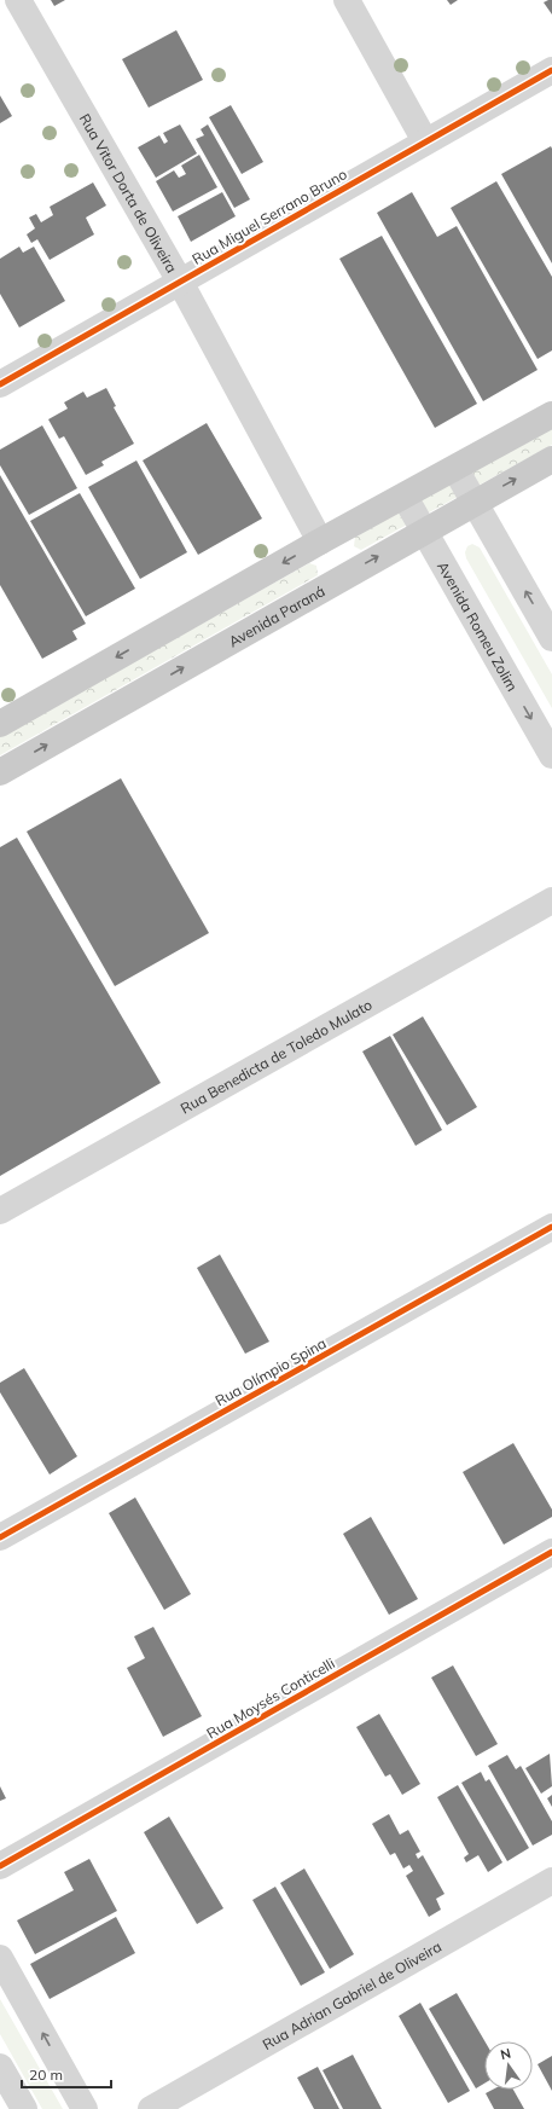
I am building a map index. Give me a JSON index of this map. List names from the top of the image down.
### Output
{
  "streets": {
    "main road": ["Avenida Paraná"],
    "street": [
      "Rua Vitor Dorta de Oliveira",
      "Rua Miguel Serrano Bruno",
      "Avenida Romeu Zolim",
      "Rua Benedicta de Toledo Mulato",
      "Rua Olímpio Spina",
      "Rua Moysés Conticelli",
      "Rua Adrian Gabriel de Oliveira"
    ]
  },
  "crossings": [
    ["Rua Vitor Dorta de Oliveira", "Rua Miguel Serrano Bruno"],
    ["Avenida Paraná", "Avenida Romeu Zolim"]
  ],
  "scale_bar": "20 m",
  "north": "top"
}
